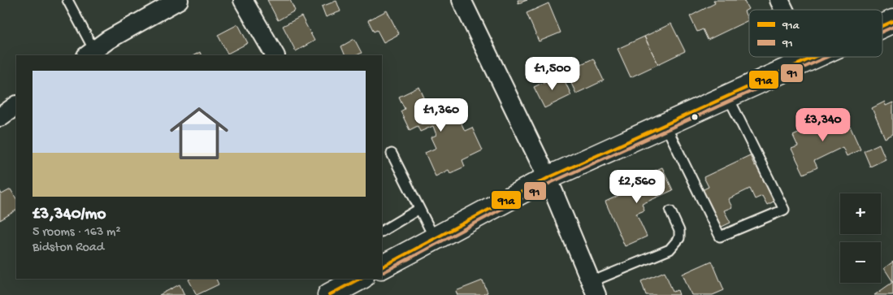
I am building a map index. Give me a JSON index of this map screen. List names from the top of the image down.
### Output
{
  "lines": ["transit line 91a", "transit line 91"],
  "legend": ["91a", "91"],
  "page": {
    "list": [
      {
        "name": "£3,340/mo",
        "note": "5 rooms · 163 m² · Bidston Road"
      }
    ],
    "price": [
      "£1,500",
      "£1,360",
      "£3,340",
      "£2,560"
    ],
    "map_buttons": ["+", "−"]
  }
}
